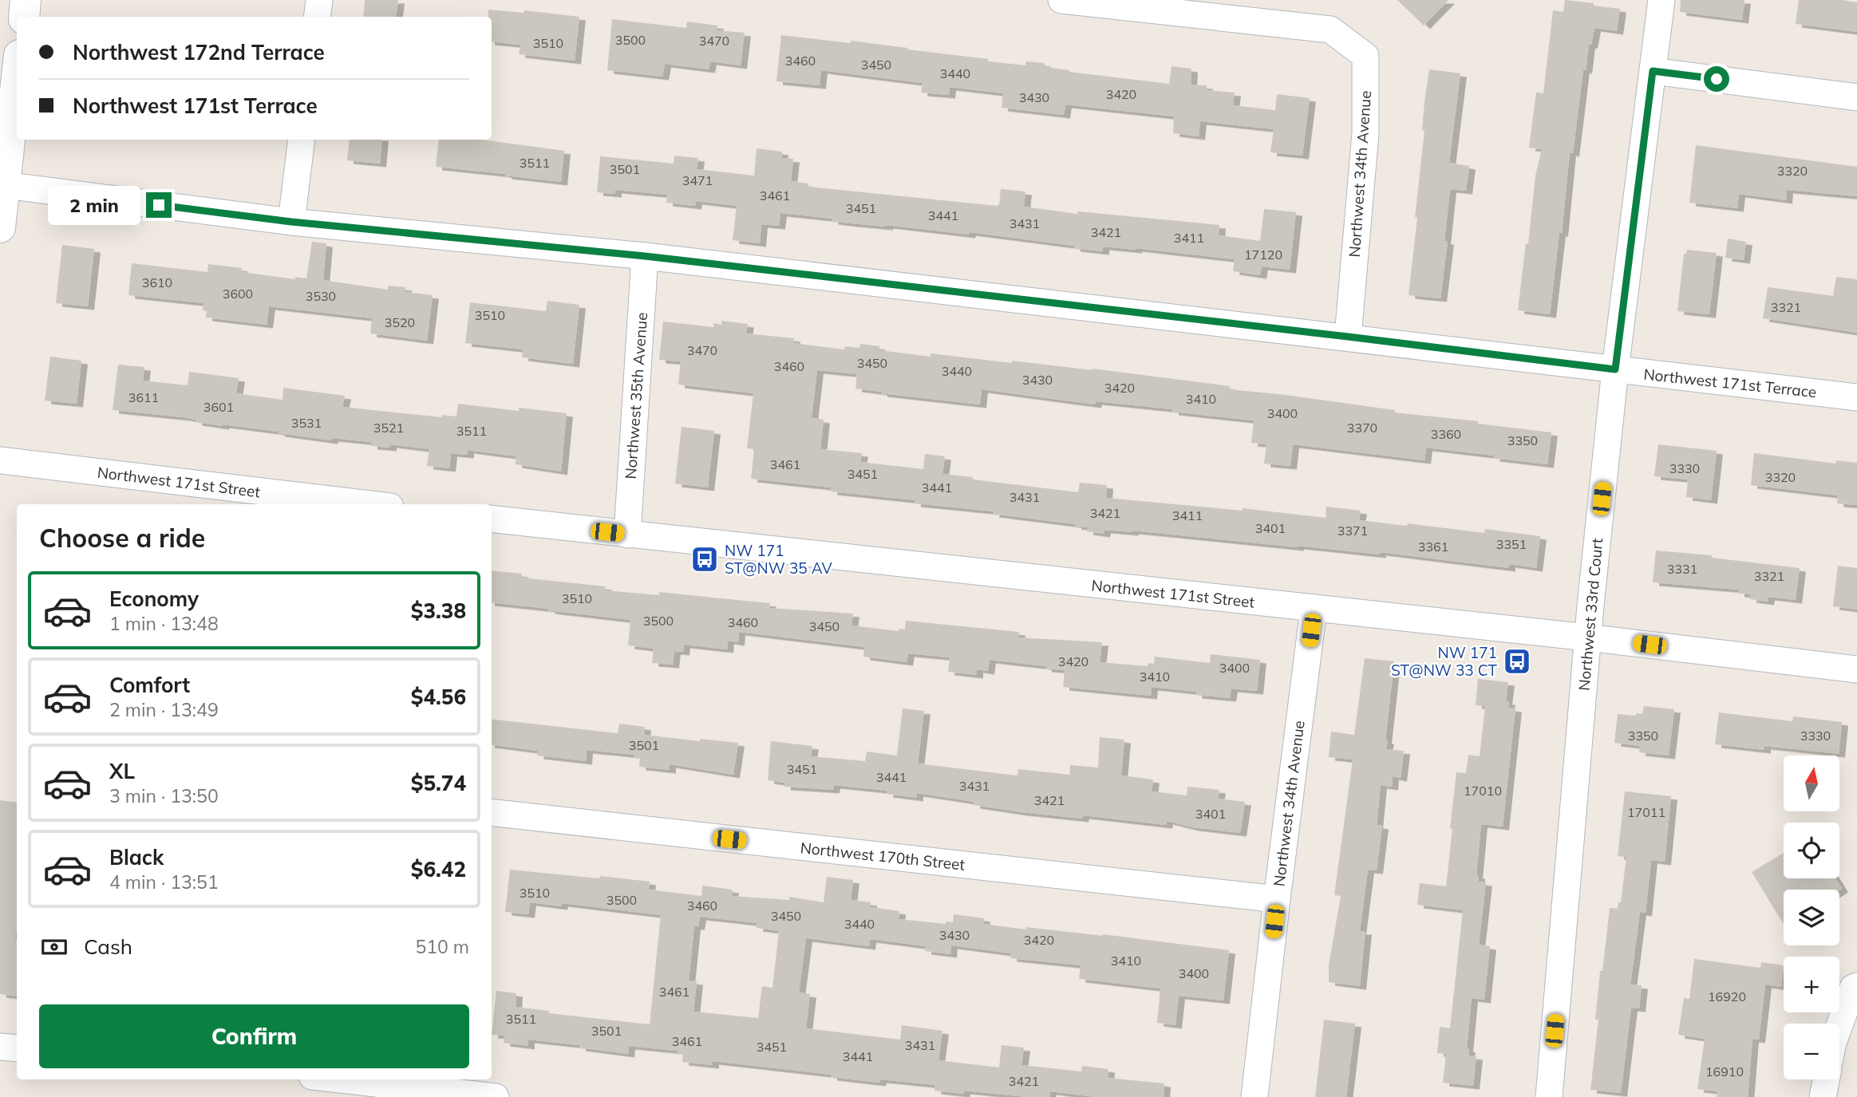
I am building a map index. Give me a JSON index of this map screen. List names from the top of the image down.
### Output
{
  "streets": {
    "street": [
      "Northwest 34th Avenue",
      "Northwest 171st Terrace",
      "Northwest 35th Avenue",
      "Northwest 171st Street",
      "Northwest 33rd Court",
      "Northwest 170th Street"
    ]
  },
  "crossings": [
    ["Northwest 34th Avenue", "Northwest 171st Terrace"],
    ["Northwest 34th Avenue", "Northwest 171st Street"],
    ["Northwest 34th Avenue", "Northwest 170th Street"],
    ["Northwest 171st Terrace", "Northwest 35th Avenue"],
    ["Northwest 171st Terrace", "Northwest 33rd Court"],
    ["Northwest 35th Avenue", "Northwest 171st Street"],
    ["Northwest 171st Street", "Northwest 33rd Court"]
  ],
  "places": {
    "bus stop": ["NW 171 ST@NW 35 AV", "NW 171 ST@NW 33 CT"]
  },
  "house_numbers": [
    "3500",
    "3470",
    "3510",
    "3460",
    "3450",
    "3440",
    "3420",
    "3430",
    "3511",
    "3501",
    "3320",
    "3471",
    "3461",
    "3451",
    "3441",
    "3431",
    "3421",
    "3411",
    "17120",
    "3610",
    "3600",
    "3530",
    "3321",
    "3510",
    "3520",
    "3470",
    "3450",
    "3460",
    "3440",
    "3430",
    "3420",
    "3611",
    "3410",
    "3601",
    "3400",
    "3531",
    "3521",
    "3370",
    "3511",
    "3360",
    "3350",
    "3461",
    "3330",
    "3451",
    "3320",
    "3441",
    "3431",
    "3421",
    "3411",
    "3401",
    "3371",
    "3351",
    "3361",
    "3331",
    "3321",
    "3510",
    "3500",
    "3460",
    "3450",
    "3420",
    "3400",
    "3410",
    "3350",
    "3330",
    "3501",
    "3451",
    "3441",
    "3431",
    "17010",
    "3421",
    "17011",
    "3401",
    "3510",
    "3500",
    "3460",
    "3450",
    "3440",
    "3430",
    "3420",
    "3410",
    "3400",
    "3461",
    "16920",
    "3511",
    "3501",
    "3461",
    "3431",
    "3451",
    "3441",
    "16910",
    "3421"
  ],
  "north": "top",
  "page": {
    "banner": ["Northwest 172nd Terrace", "Northwest 171st Terrace"],
    "bubble": "2 min",
    "heading": "Choose a ride",
    "list": [
      {
        "name": "Economy",
        "note": "1 min · 13:48",
        "value": "$3.38"
      },
      {
        "name": "Comfort",
        "note": "2 min · 13:49",
        "value": "$4.56"
      },
      {
        "name": "XL",
        "note": "3 min · 13:50",
        "value": "$5.74"
      },
      {
        "name": "Black",
        "note": "4 min · 13:51",
        "value": "$6.42"
      }
    ],
    "map_buttons": ["+", "−"],
    "pay": ["Cash", "510 m"],
    "buttons": "Confirm"
  }
}
